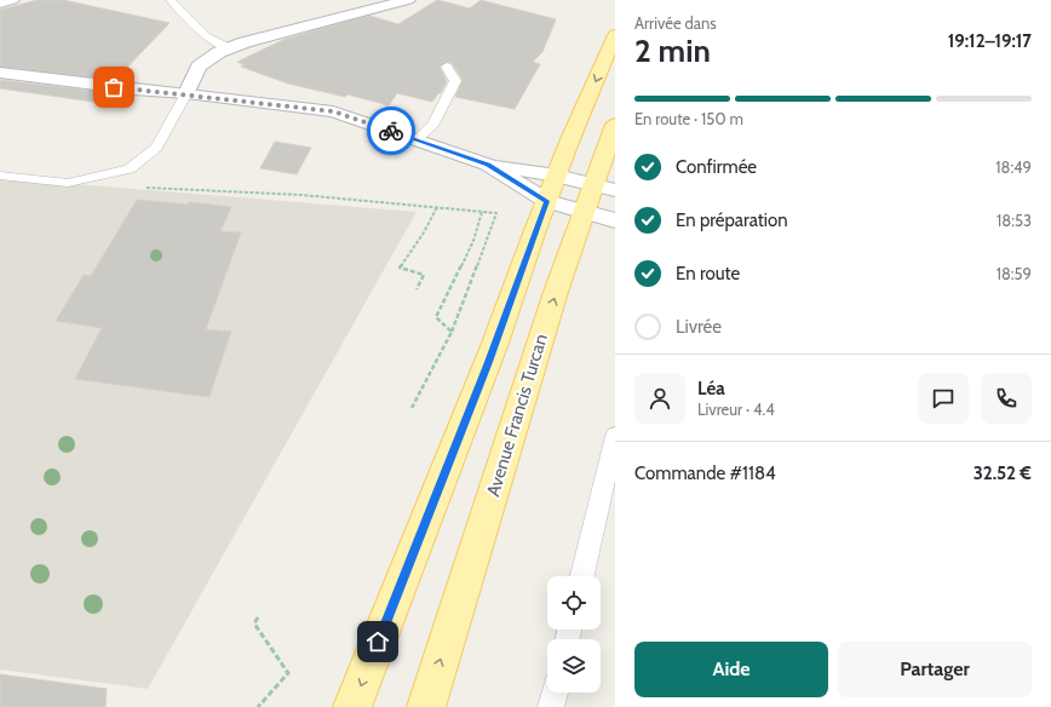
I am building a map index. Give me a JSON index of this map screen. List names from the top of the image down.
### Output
{
  "streets": {
    "main road": ["Avenue Francis Turcan"]
  },
  "page": {
    "heading": ["2 min", "Arrivée dans", "19:12–19:17"],
    "panel": [
      "Léa",
      "Livreur · 4.4",
      "Commande #1184",
      "32.52 €"
    ],
    "bar": "En route · 150 m",
    "list": [
      ["Confirmée", "18:49"],
      ["En préparation", "18:53"],
      ["En route", "18:59"],
      "Livrée"
    ],
    "buttons": ["Aide", "Partager"]
  }
}
